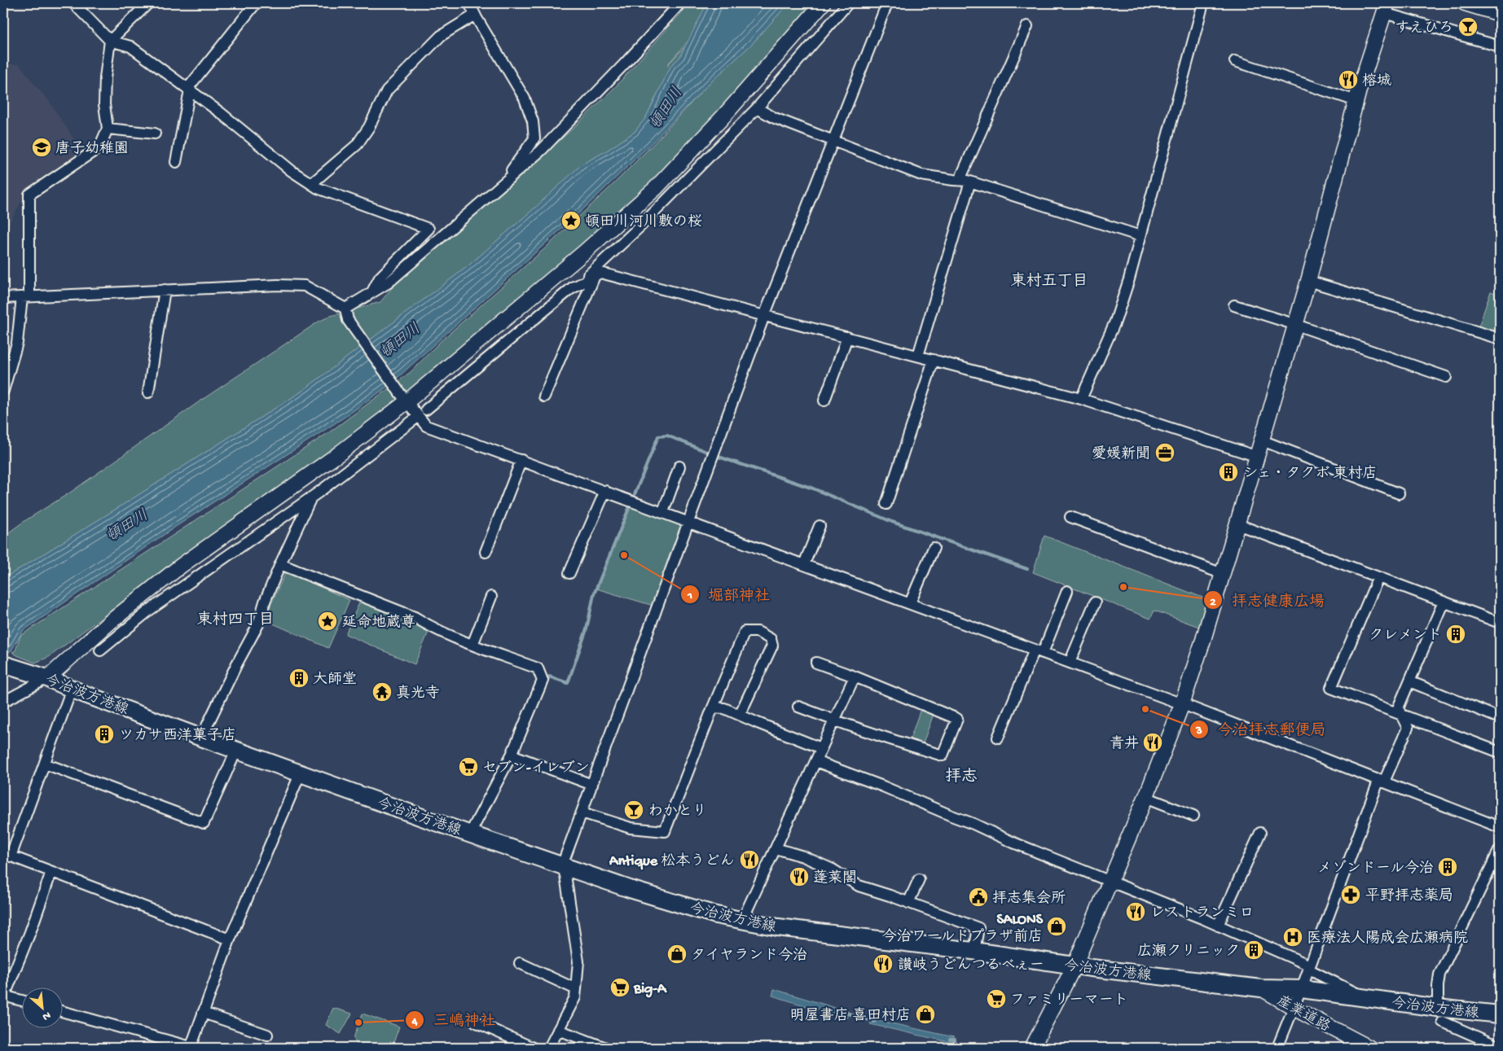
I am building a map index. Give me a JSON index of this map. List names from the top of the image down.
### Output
{
  "streets": {
    "main road": ["今治波方港線"],
    "street": ["産業道路"]
  },
  "crossings": [
    ["今治波方港線", "産業道路"]
  ],
  "districts": ["東村五丁目", "東村四丁目", "拝志"],
  "water": ["頓田川"],
  "places": {
    "bar": ["すえひろ", "わかとり"],
    "restaurant": [
      "榕城",
      "青井",
      "Antique 松本うどん",
      "蓬莱閣",
      "レストランミロ",
      "讃岐うどんつるべぇー"
    ],
    "school or university": ["唐子幼稚園"],
    "place": ["頓田川河川敷の桜", "延命地蔵尊"],
    "office": ["愛媛新聞"],
    "building": [
      "シェ・タクボ 東村店",
      "クレメント",
      "大師堂",
      "ツカサ西洋菓子店",
      "メゾンドール今治",
      "広瀬クリニック"
    ],
    "other": [
      "堀部神社",
      "拝志健康広場",
      "今治拝志郵便局",
      "三嶋神社"
    ],
    "temple": ["真光寺"],
    "supermarket": ["セブン-イレブン", "Big-A", "ファミリーマート"],
    "pharmacy": ["平野拝志薬局"],
    "public building": ["拝志集会所"],
    "shop": ["SALONS 今治ワールドプラザ前店", "タイヤランド今治", "明屋書店 喜田村店"],
    "hospital": ["医療法人陽成会広瀬病院"]
  },
  "north": "bottom right"
}
